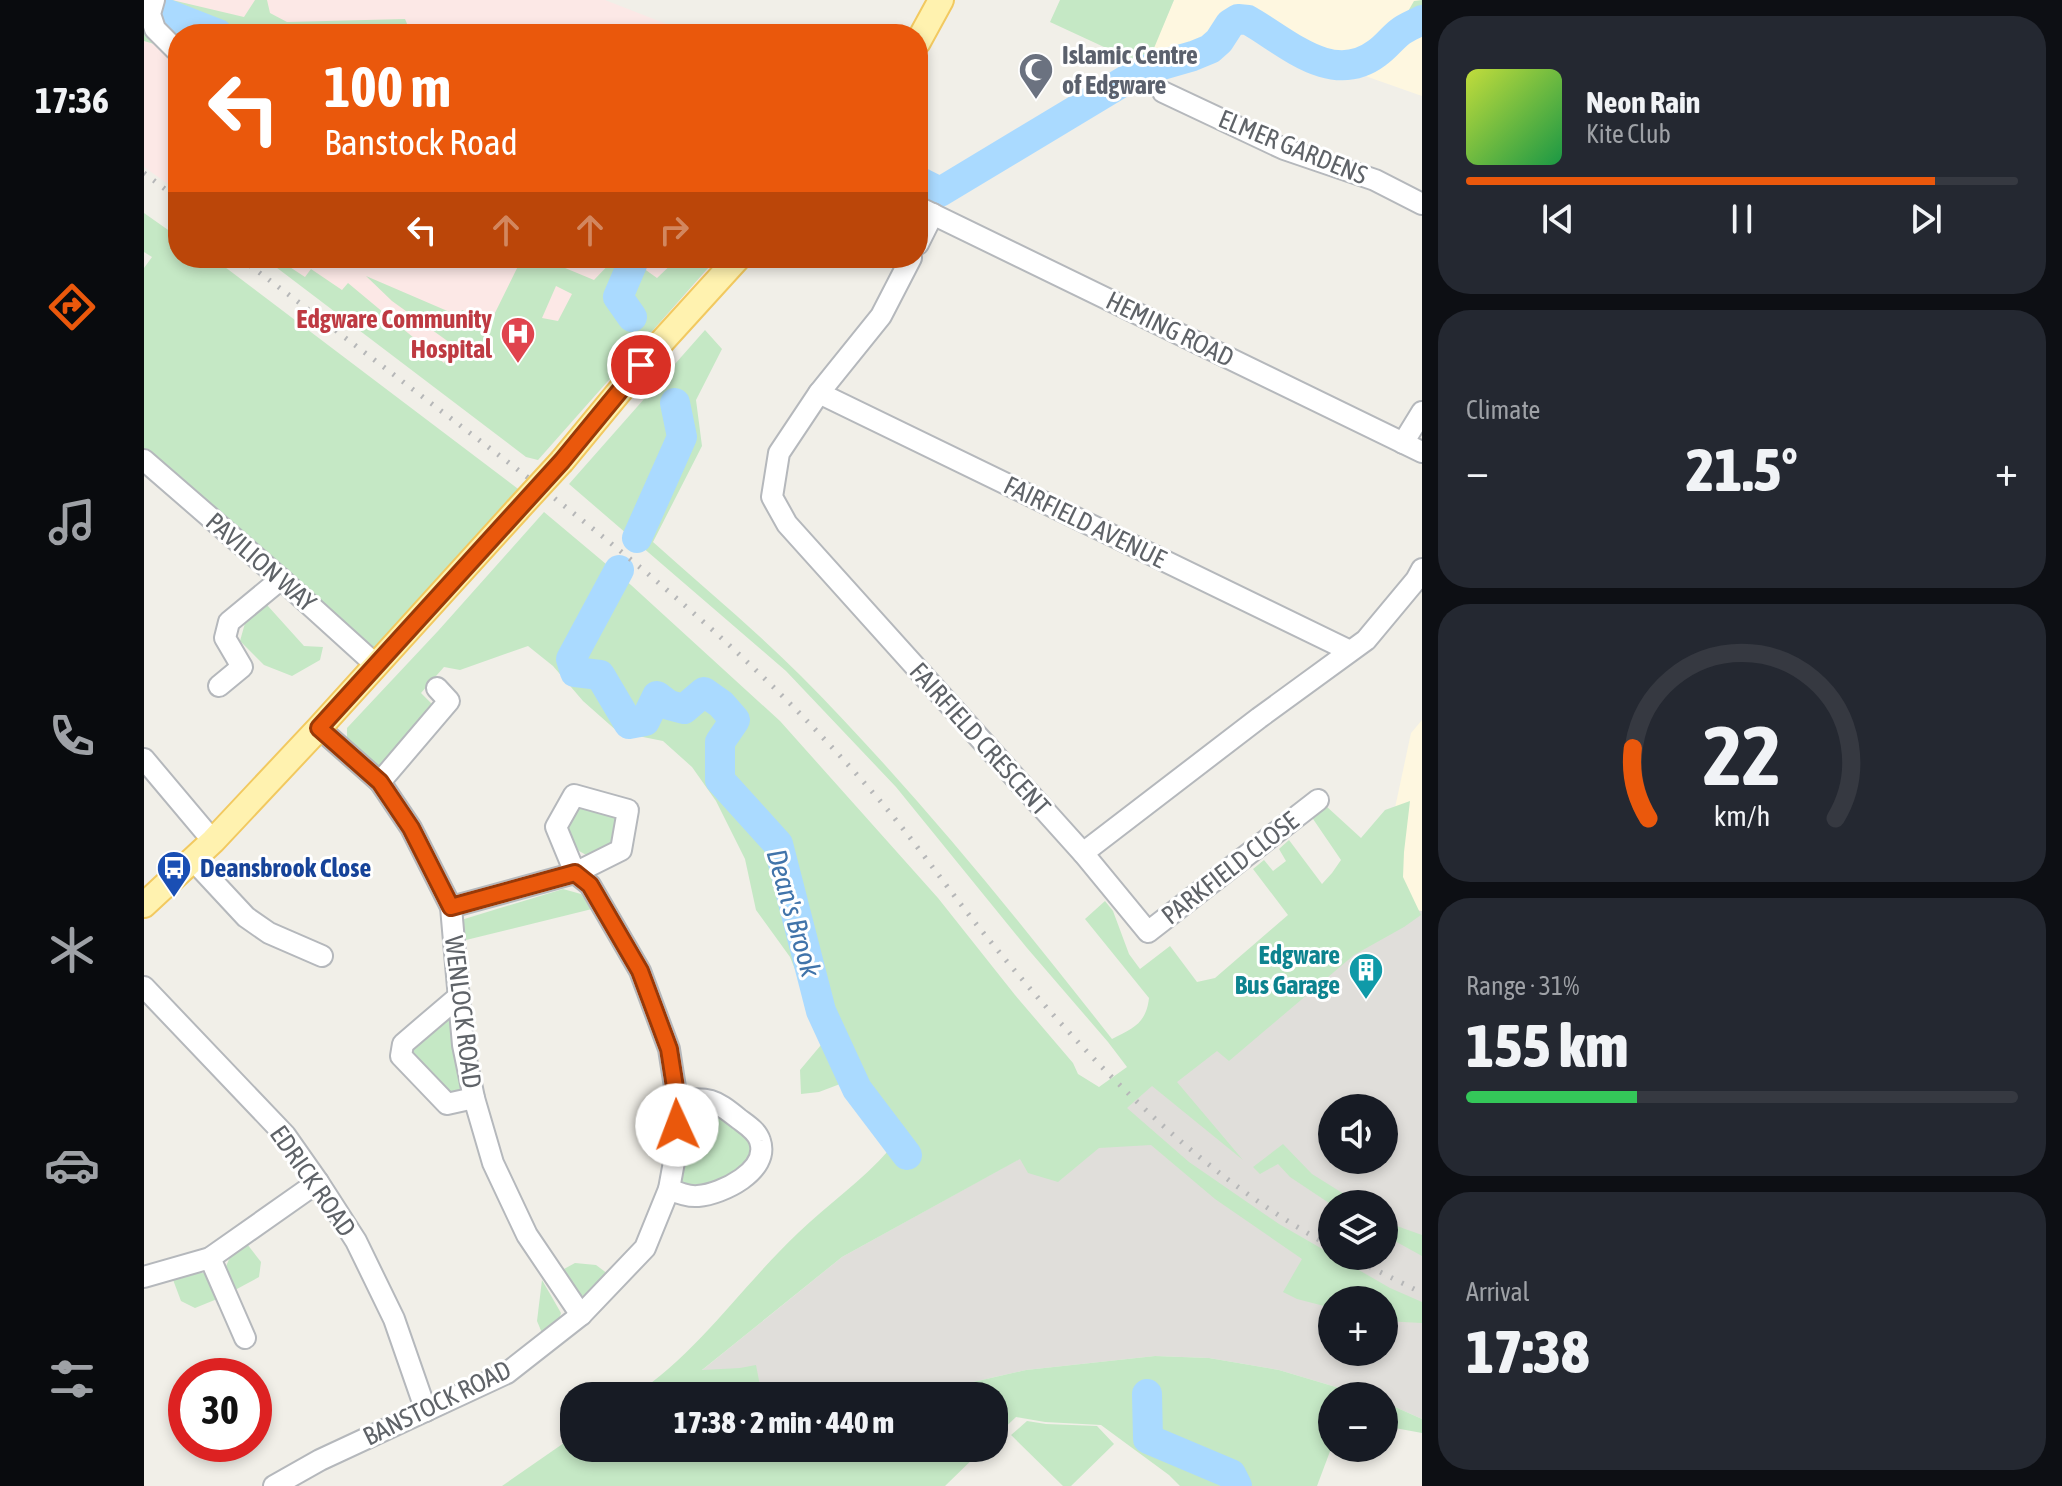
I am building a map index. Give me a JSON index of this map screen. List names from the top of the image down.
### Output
{
  "streets": {
    "street": [
      "ELMER GARDENS",
      "HEMING ROAD",
      "FAIRFIELD AVENUE",
      "PAVILION WAY",
      "FAIRFIELD CRESCENT",
      "PARKFIELD CLOSE",
      "WENLOCK ROAD",
      "EDRICK ROAD",
      "BANSTOCK ROAD"
    ]
  },
  "crossings": [
    ["FAIRFIELD AVENUE", "FAIRFIELD CRESCENT"],
    ["FAIRFIELD CRESCENT", "PARKFIELD CLOSE"],
    ["WENLOCK ROAD", "BANSTOCK ROAD"],
    ["EDRICK ROAD", "BANSTOCK ROAD"]
  ],
  "water": ["Dean's Brook"],
  "places": {
    "mosque": ["Islamic Centre of Edgware"],
    "hospital": ["Edgware Community Hospital"],
    "bus stop": ["Deansbrook Close"],
    "building": ["Edgware Bus Garage"]
  },
  "page": {
    "tabs": "17:36",
    "turn": ["100 m", "Banstock Road"],
    "song": ["Neon Rain", "Kite Club"],
    "tile": [
      "Climate",
      ["Range · 31%", "155 km"],
      ["Arrival", "17:38"]
    ],
    "heat": ["−", "21.5°", "+"],
    "map_buttons": ["+", "−"],
    "limit": "30",
    "trip": "17:38 · 2 min · 440 m",
    "gauge": ["22", "km/h"]
  }
}
